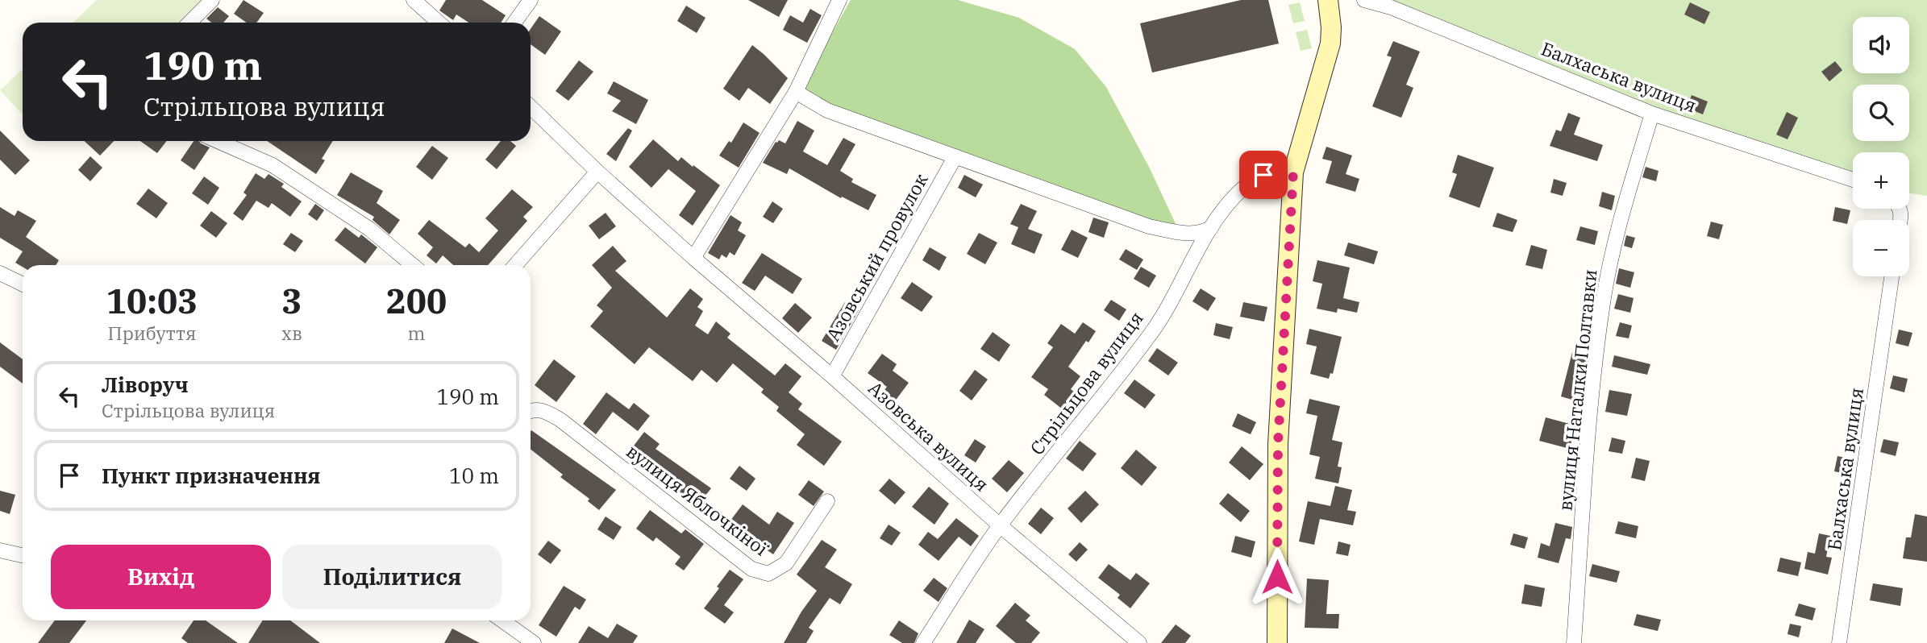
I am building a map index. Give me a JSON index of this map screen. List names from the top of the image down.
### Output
{
  "streets": {
    "street": [
      "Балхаська вулиця",
      "Азовський провулок",
      "Стрільцова вулиця",
      "вулиця Наталки Полтавки",
      "Азовська вулиця",
      "вулиця Яблочкіної"
    ]
  },
  "crossings": [
    ["Балхаська вулиця", "вулиця Наталки Полтавки"],
    ["Азовський провулок", "Азовська вулиця"],
    ["Стрільцова вулиця", "Азовська вулиця"]
  ],
  "page": {
    "map_buttons": ["+", "−"],
    "turn": ["190 m", "Стрільцова вулиця"],
    "eta": [
      "10:03",
      "Прибуття",
      "3",
      "хв",
      "200",
      "m"
    ],
    "list": [
      {
        "name": "Ліворуч",
        "note": "Стрільцова вулиця",
        "value": "190 m"
      },
      {
        "name": "Пункт призначення",
        "value": "10 m"
      }
    ],
    "buttons": ["Вихід", "Поділитися"]
  }
}
